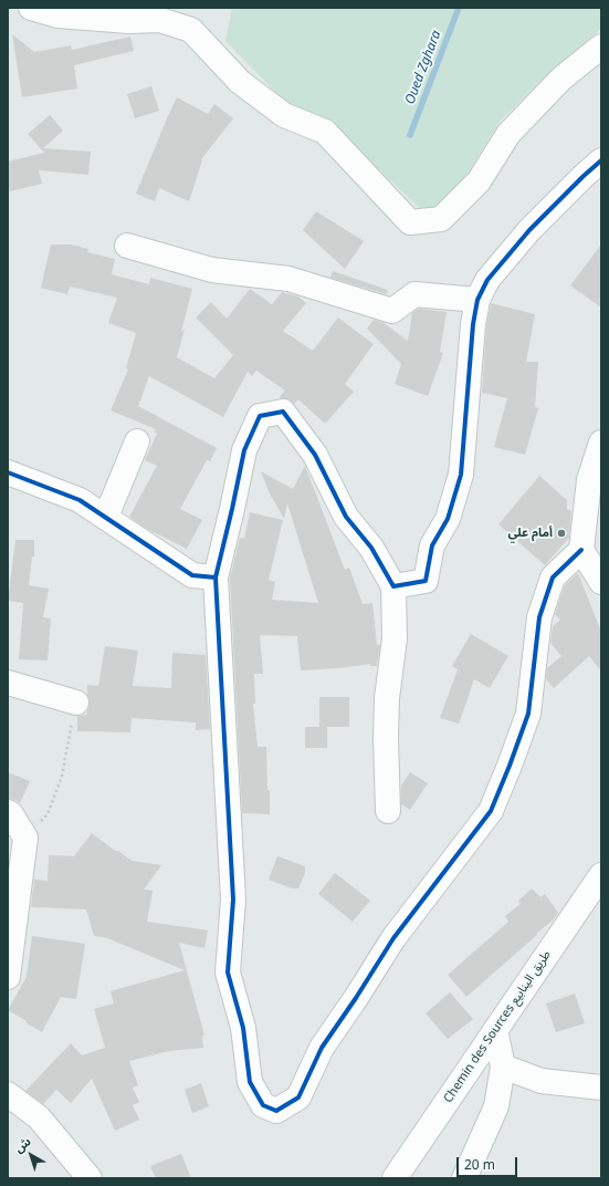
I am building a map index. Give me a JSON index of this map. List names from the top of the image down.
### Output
{
  "streets": {
    "street": ["Chemin des Sources طريق الينابيع"]
  },
  "water": ["Oued Zghara"],
  "places": ["أمام علي"],
  "scale_bar": "20 m",
  "north": "top left"
}
